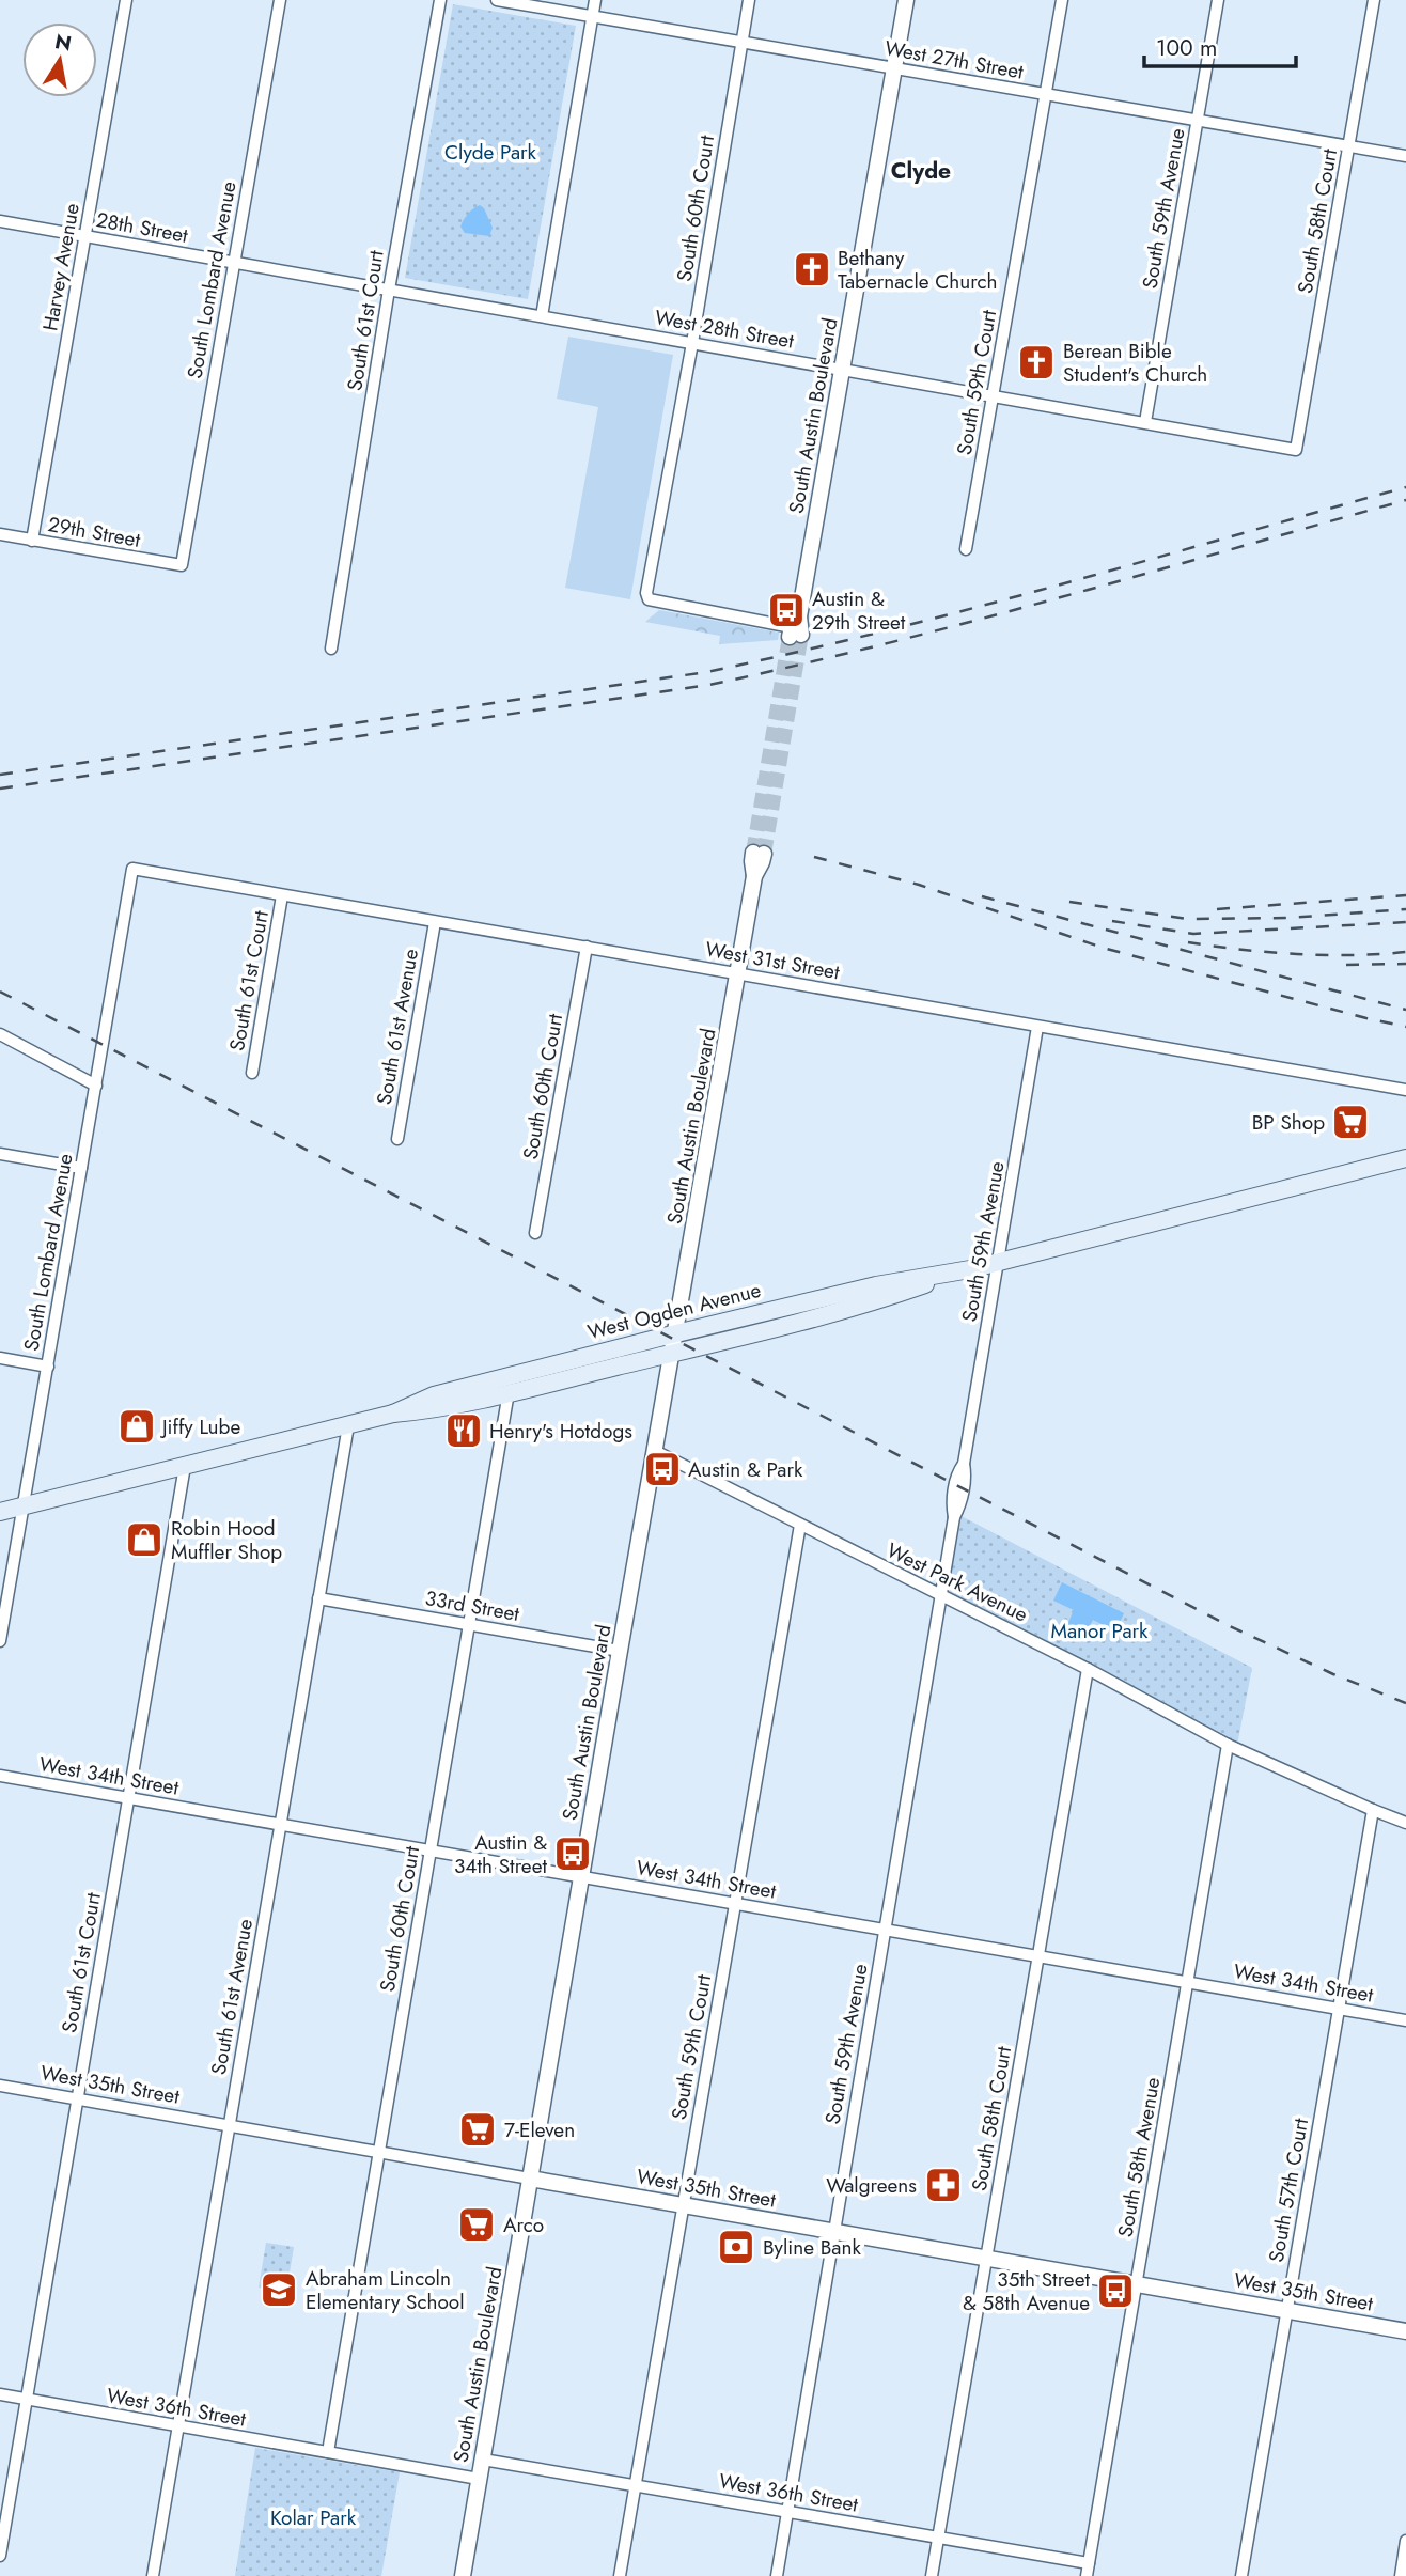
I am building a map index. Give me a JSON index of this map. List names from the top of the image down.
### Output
{
  "streets": {
    "main road": ["West Ogden Avenue"],
    "street": [
      "West 27th Street",
      "South 60th Court",
      "South 59th Avenue",
      "South 58th Court",
      "28th Street",
      "Harvey Avenue",
      "South Lombard Avenue",
      "South 61st Court",
      "West 28th Street",
      "South 59th Court",
      "South Austin Boulevard",
      "29th Street",
      "West 31st Street",
      "South 61st Avenue",
      "West Park Avenue",
      "33rd Street",
      "West 34th Street",
      "West 35th Street",
      "South 58th Avenue",
      "South 57th Court",
      "West 36th Street"
    ]
  },
  "crossings": [
    ["West 27th Street", "South 60th Court"],
    ["West 27th Street", "South 59th Avenue"],
    ["West 27th Street", "South 58th Court"],
    ["West 27th Street", "South 59th Court"],
    ["West 27th Street", "South Austin Boulevard"],
    ["South 60th Court", "West 28th Street"],
    ["South 60th Court", "South Austin Boulevard"],
    ["South 60th Court", "West 31st Street"],
    ["South 60th Court", "West Ogden Avenue"],
    ["South 60th Court", "33rd Street"],
    ["South 60th Court", "West 34th Street"],
    ["South 60th Court", "West 35th Street"],
    ["South 60th Court", "West 36th Street"],
    ["South 59th Avenue", "West 28th Street"],
    ["South 59th Avenue", "West 31st Street"],
    ["South 59th Avenue", "West Ogden Avenue"],
    ["South 59th Avenue", "West Park Avenue"],
    ["South 59th Avenue", "West 34th Street"],
    ["South 59th Avenue", "West 35th Street"],
    ["South 59th Avenue", "West 36th Street"],
    ["South 58th Court", "West 28th Street"],
    ["South 58th Court", "West Park Avenue"],
    ["South 58th Court", "West 34th Street"],
    ["South 58th Court", "West 35th Street"],
    ["South 58th Court", "West 36th Street"],
    ["28th Street", "Harvey Avenue"],
    ["28th Street", "South Lombard Avenue"],
    ["28th Street", "West 28th Street"],
    ["Harvey Avenue", "29th Street"],
    ["South Lombard Avenue", "West 28th Street"],
    ["South Lombard Avenue", "29th Street"],
    ["South Lombard Avenue", "West 31st Street"],
    ["South Lombard Avenue", "West Ogden Avenue"],
    ["South 61st Court", "West 28th Street"],
    ["South 61st Court", "West 31st Street"],
    ["South 61st Court", "West Ogden Avenue"],
    ["South 61st Court", "West 34th Street"],
    ["South 61st Court", "West 35th Street"],
    ["South 61st Court", "West 36th Street"],
    ["West 28th Street", "South 59th Court"],
    ["West 28th Street", "South Austin Boulevard"],
    ["South 59th Court", "West Park Avenue"],
    ["South 59th Court", "West 34th Street"],
    ["South 59th Court", "West 35th Street"],
    ["South 59th Court", "West 36th Street"],
    ["South Austin Boulevard", "West 31st Street"],
    ["South Austin Boulevard", "West Ogden Avenue"],
    ["South Austin Boulevard", "West Park Avenue"],
    ["South Austin Boulevard", "33rd Street"],
    ["South Austin Boulevard", "West 34th Street"],
    ["South Austin Boulevard", "West 35th Street"],
    ["South Austin Boulevard", "West 36th Street"],
    ["West 31st Street", "South 61st Avenue"],
    ["South 61st Avenue", "West Ogden Avenue"],
    ["South 61st Avenue", "33rd Street"],
    ["South 61st Avenue", "West 34th Street"],
    ["South 61st Avenue", "West 35th Street"],
    ["South 61st Avenue", "West 36th Street"],
    ["West Park Avenue", "South 58th Avenue"],
    ["West Park Avenue", "South 57th Court"],
    ["West 34th Street", "South 58th Avenue"],
    ["West 34th Street", "South 57th Court"],
    ["West 35th Street", "South 58th Avenue"],
    ["West 35th Street", "South 57th Court"],
    ["South 58th Avenue", "West 36th Street"]
  ],
  "districts": ["Clyde"],
  "parks": ["Clyde Park", "Manor Park", "Kolar Park"],
  "places": {
    "church": ["Bethany Tabernacle Church", "Berean Bible Student's Church"],
    "bus stop": [
      "Austin & 29th Street",
      "Austin & Park",
      "Austin & 34th Street",
      "35th Street & 58th Avenue"
    ],
    "supermarket": ["BP Shop", "7-Eleven", "Arco"],
    "shop": ["Jiffy Lube", "Robin Hood Muffler Shop"],
    "restaurant": ["Henry's Hotdogs"],
    "pharmacy": ["Walgreens"],
    "bank": ["Byline Bank"],
    "school or university": ["Abraham Lincoln Elementary School"]
  },
  "scale_bar": "100 m",
  "north": "top"
}
